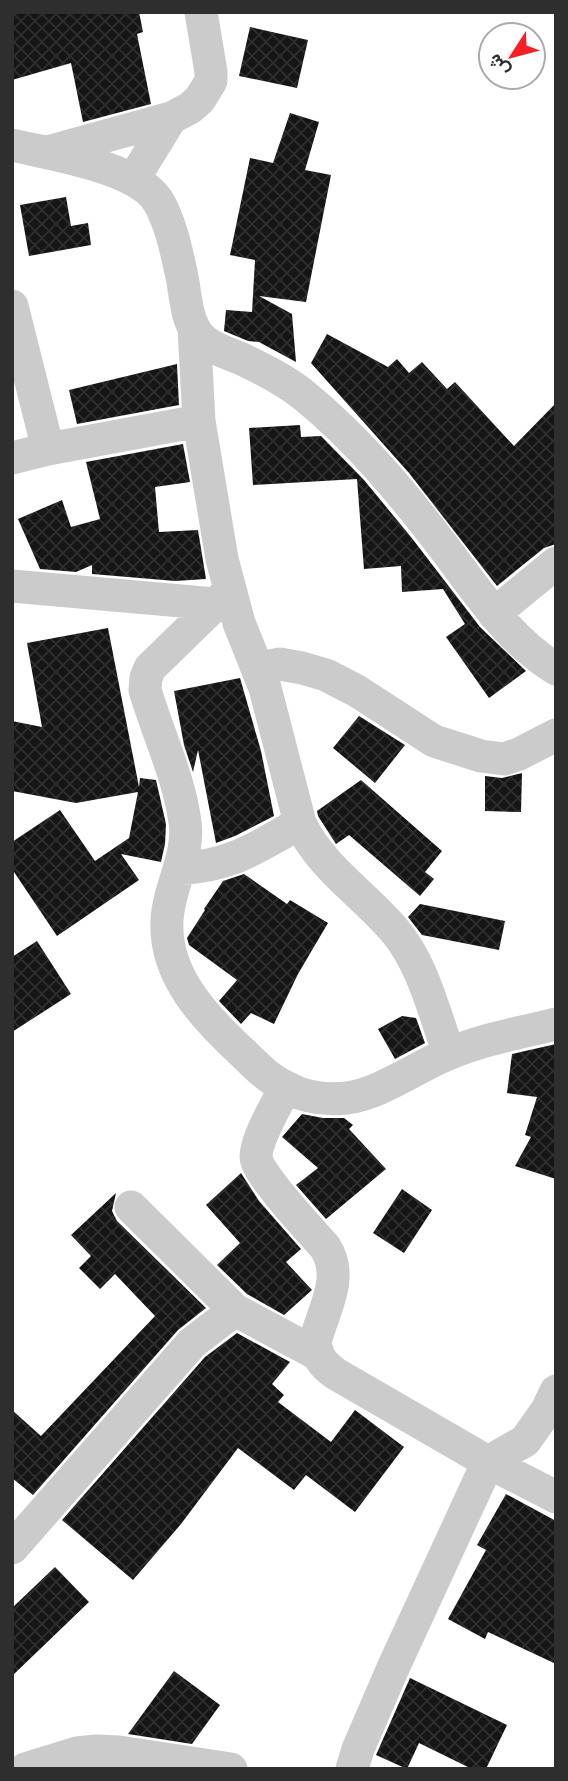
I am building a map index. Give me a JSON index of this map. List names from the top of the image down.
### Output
{
  "north": "bottom left"
}
